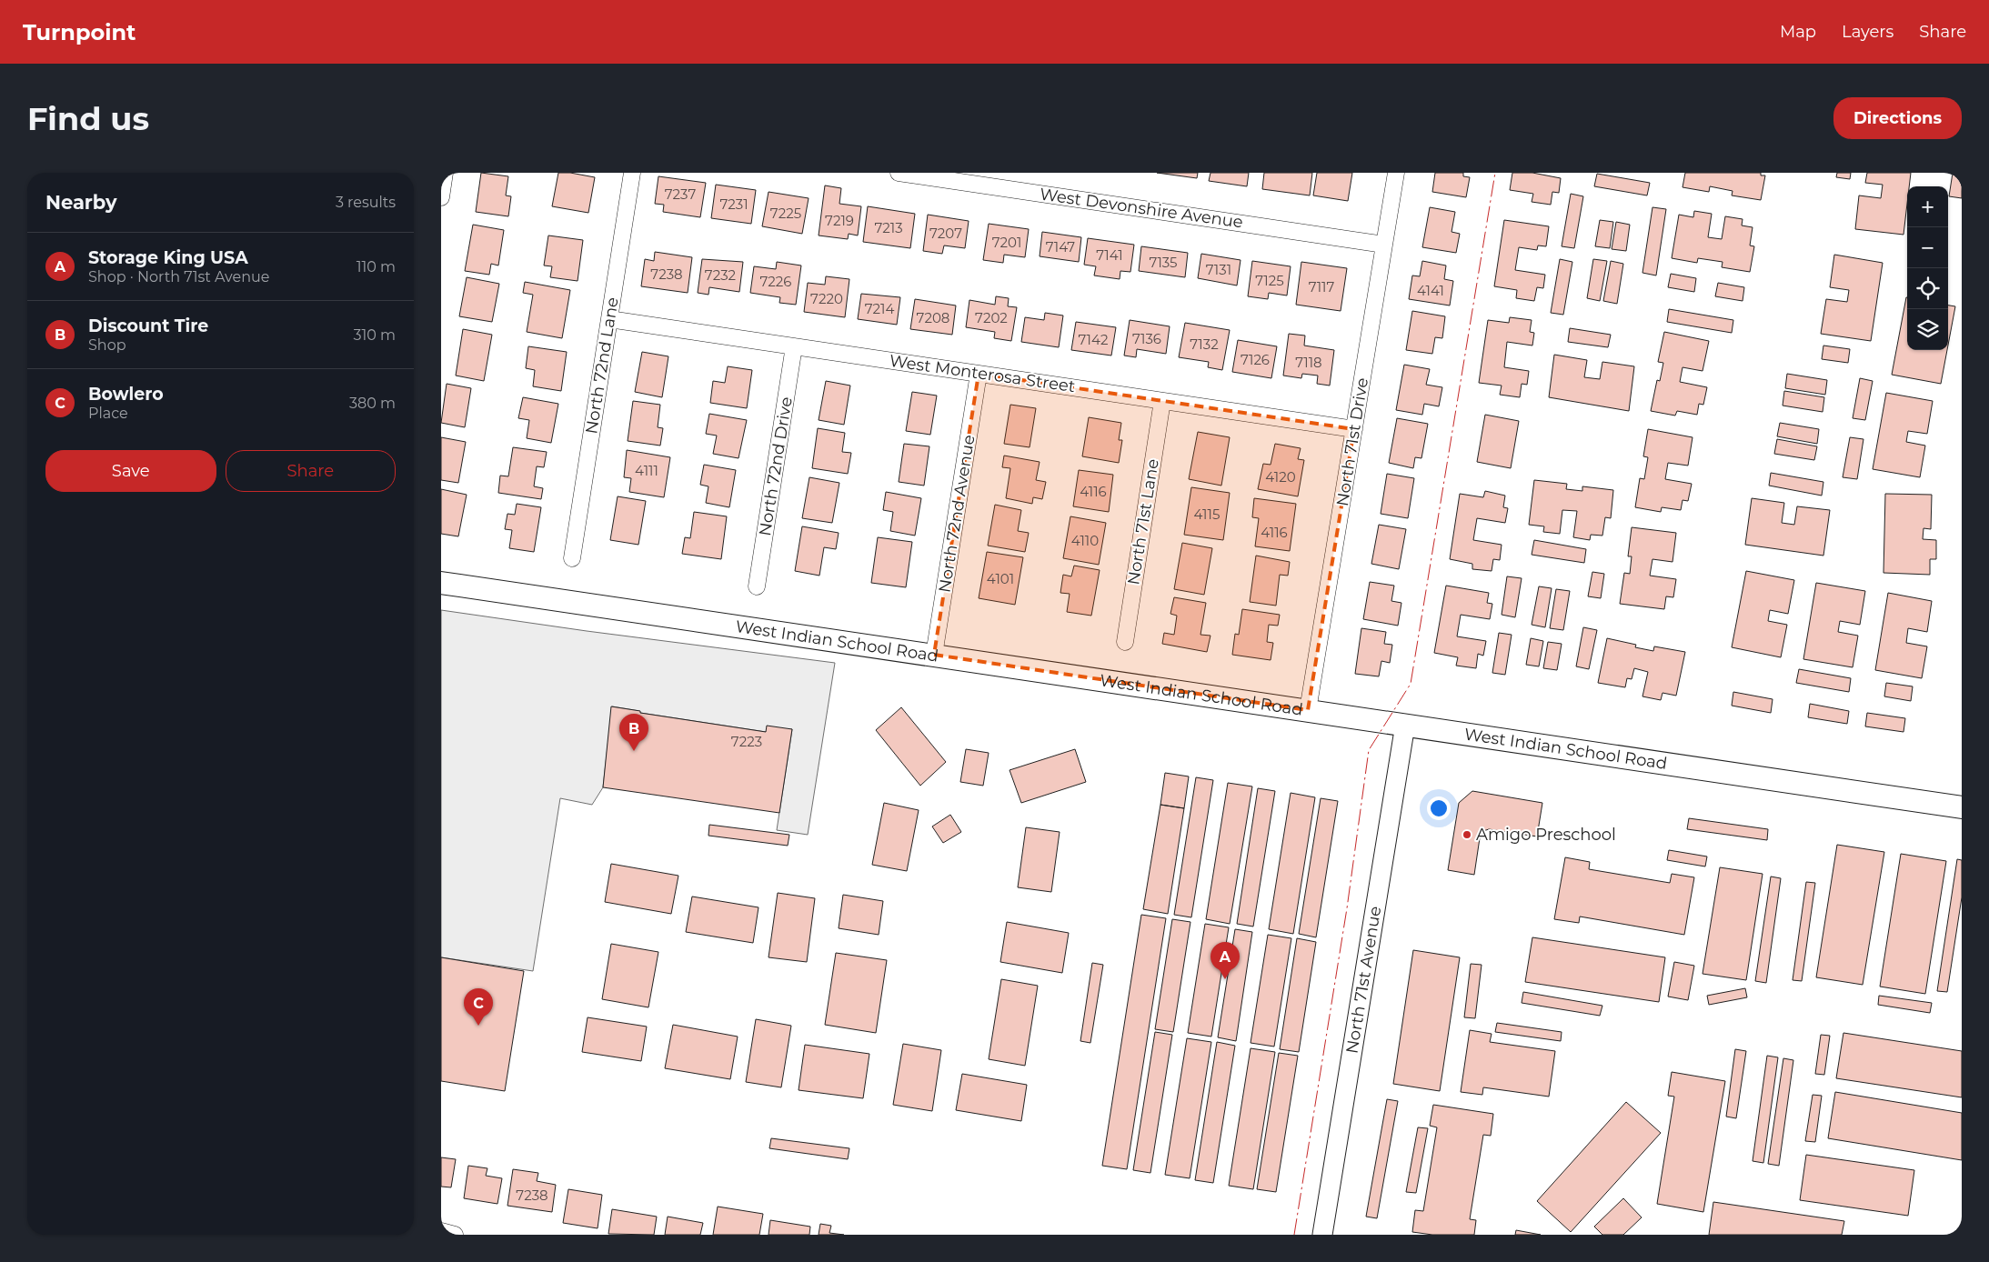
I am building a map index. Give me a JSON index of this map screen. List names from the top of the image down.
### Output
{
  "streets": {
    "main road": ["West Indian School Road"],
    "street": [
      "West Devonshire Avenue",
      "North 72nd Lane",
      "West Monterosa Street",
      "North 71st Drive",
      "North 72nd Drive",
      "North 72nd Avenue",
      "North 71st Lane",
      "North 71st Avenue"
    ]
  },
  "crossings": [
    ["West Devonshire Avenue", "North 71st Drive"],
    ["North 72nd Lane", "West Monterosa Street"],
    ["West Monterosa Street", "North 71st Drive"],
    ["West Monterosa Street", "North 72nd Drive"],
    ["West Monterosa Street", "North 72nd Avenue"],
    ["West Monterosa Street", "North 71st Lane"],
    ["North 71st Drive", "West Indian School Road"],
    ["North 72nd Avenue", "West Indian School Road"],
    ["West Indian School Road", "North 71st Avenue"]
  ],
  "places": ["Amigo Preschool"],
  "house_numbers": [
    "7237",
    "7231",
    "7225",
    "7219",
    "7213",
    "7207",
    "7201",
    "7147",
    "7141",
    "7135",
    "7131",
    "7238",
    "7232",
    "7125",
    "7226",
    "7117",
    "4141",
    "7220",
    "7214",
    "7208",
    "7202",
    "7136",
    "7142",
    "7132",
    "7126",
    "7118",
    "4111",
    "4120",
    "4116",
    "4115",
    "4116",
    "4110",
    "4101",
    "7223",
    "7238"
  ],
  "page": {
    "header": "Turnpoint",
    "nav": ["Map", "Layers", "Share"],
    "buttons": [
      "Directions",
      ["Save", "Share"]
    ],
    "title": "Find us",
    "heading": ["Nearby", "3 results"],
    "map_buttons": ["+", "−"],
    "list": [
      {
        "mark": "A",
        "name": "Storage King USA",
        "note": "Shop · North 71st Avenue",
        "value": "110 m"
      },
      {
        "mark": "B",
        "name": "Discount Tire",
        "note": "Shop",
        "value": "310 m"
      },
      {
        "mark": "C",
        "name": "Bowlero",
        "note": "Place",
        "value": "380 m"
      }
    ],
    "pins": ["B", "A", "C"]
  }
}
